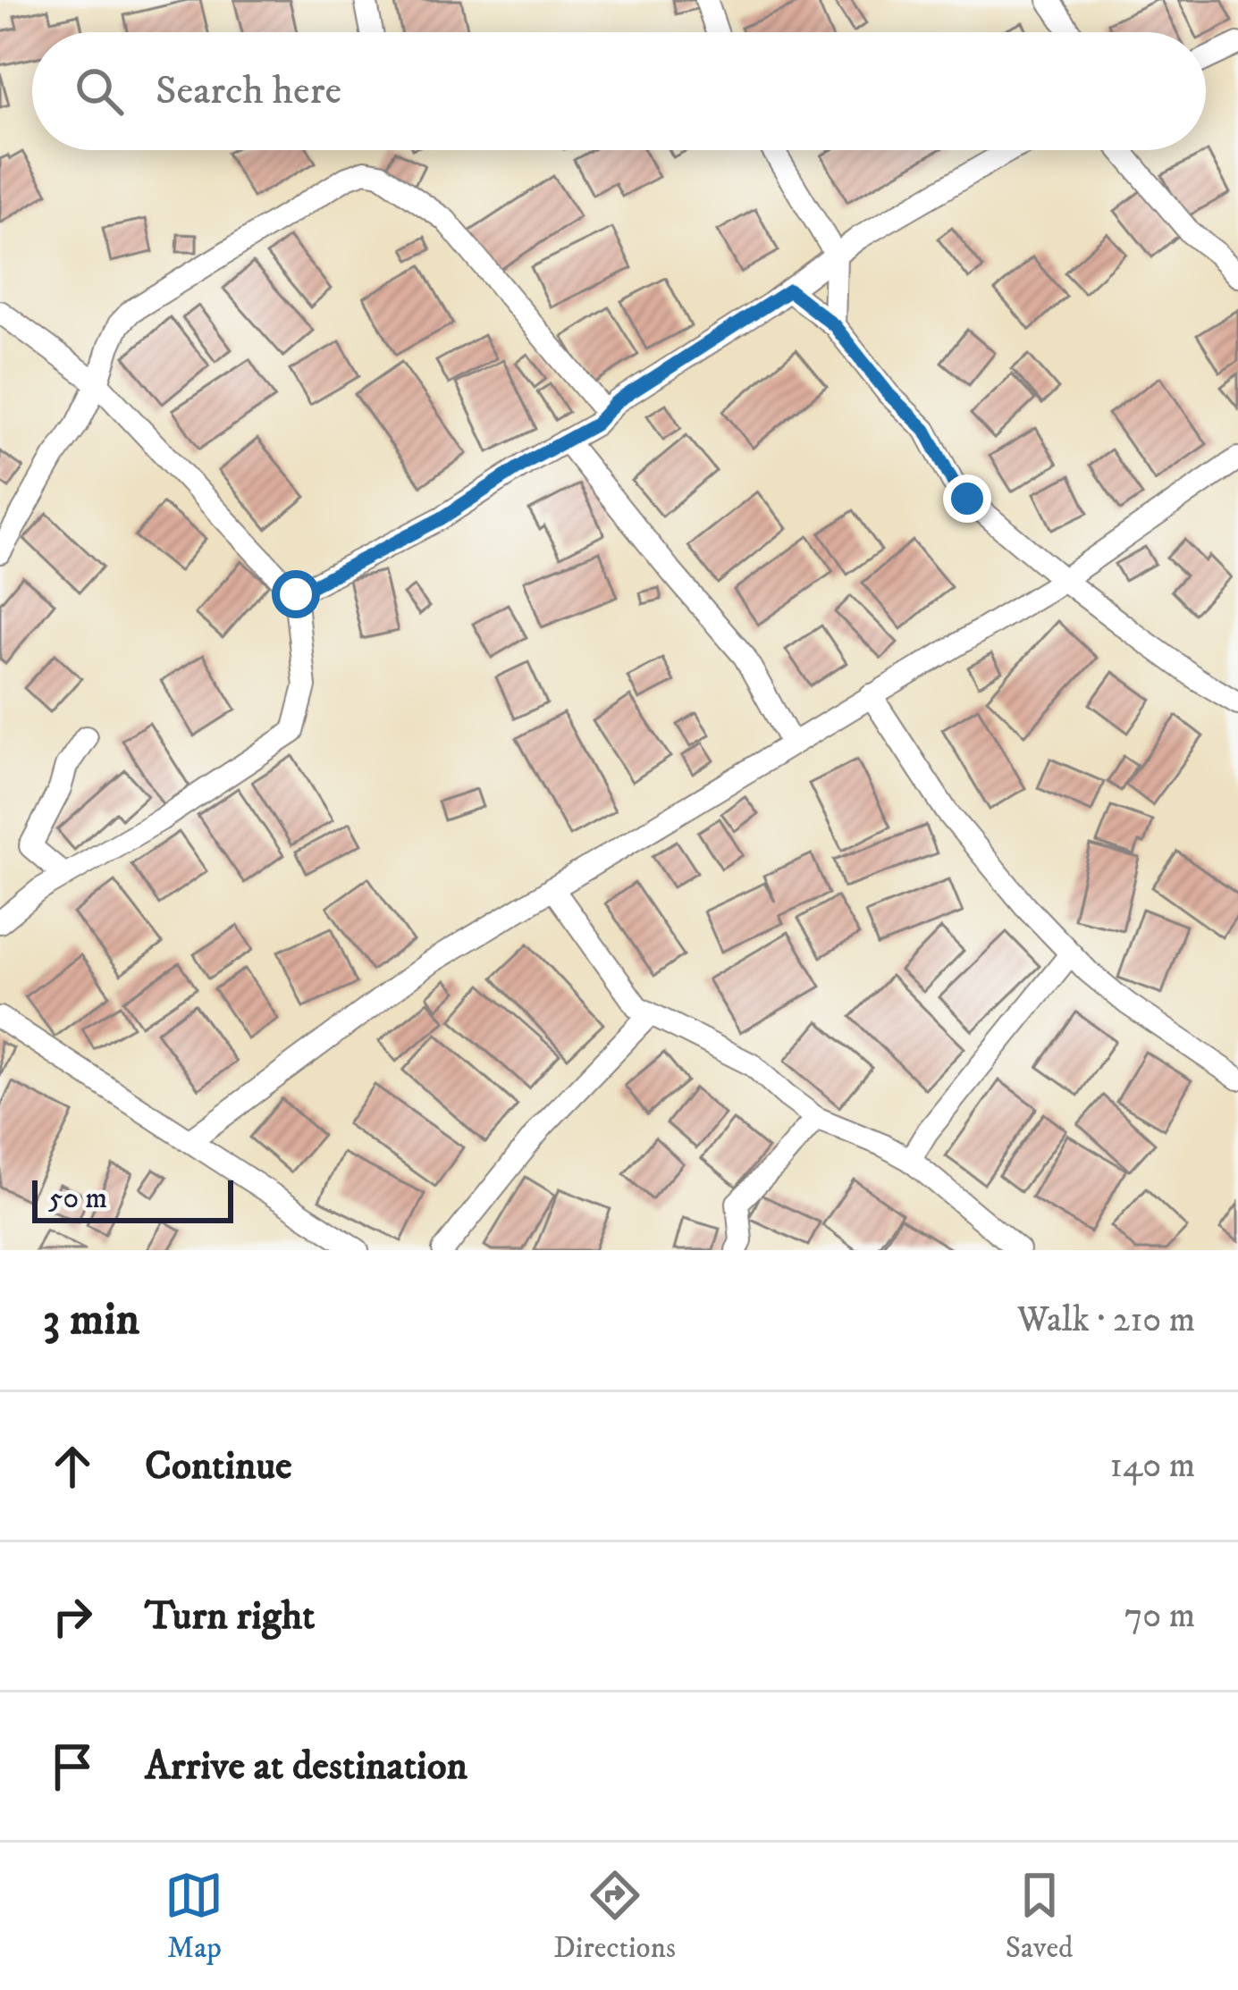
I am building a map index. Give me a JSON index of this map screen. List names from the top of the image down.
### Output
{
  "scale_bar": "50 m",
  "page": {
    "search": "Search here",
    "scale": "50 m",
    "heading": ["3 min", "Walk · 210 m"],
    "list": [
      ["Continue", "140 m"],
      ["Turn right", "70 m"],
      "Arrive at destination"
    ],
    "nav": ["Map", "Directions", "Saved"]
  }
}
